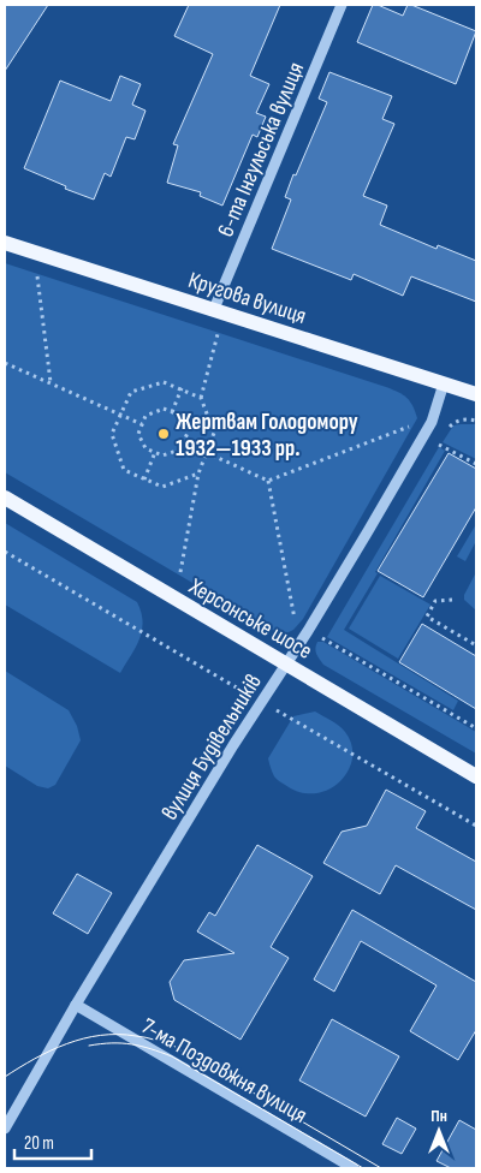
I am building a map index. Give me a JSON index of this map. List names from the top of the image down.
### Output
{
  "streets": {
    "main road": ["Кругова вулиця", "Херсонське шосе"],
    "street": ["6-та Інгульська вулиця", "вулиця Будівельників", "7-ма Поздовжня вулиця"]
  },
  "crossings": [
    ["6-та Інгульська вулиця", "Кругова вулиця"],
    ["Кругова вулиця", "вулиця Будівельників"],
    ["Херсонське шосе", "вулиця Будівельників"],
    ["вулиця Будівельників", "7-ма Поздовжня вулиця"]
  ],
  "places": ["Жертвам Голодомору 1932—1933 рр."],
  "scale_bar": "20 m",
  "north": "top"
}
